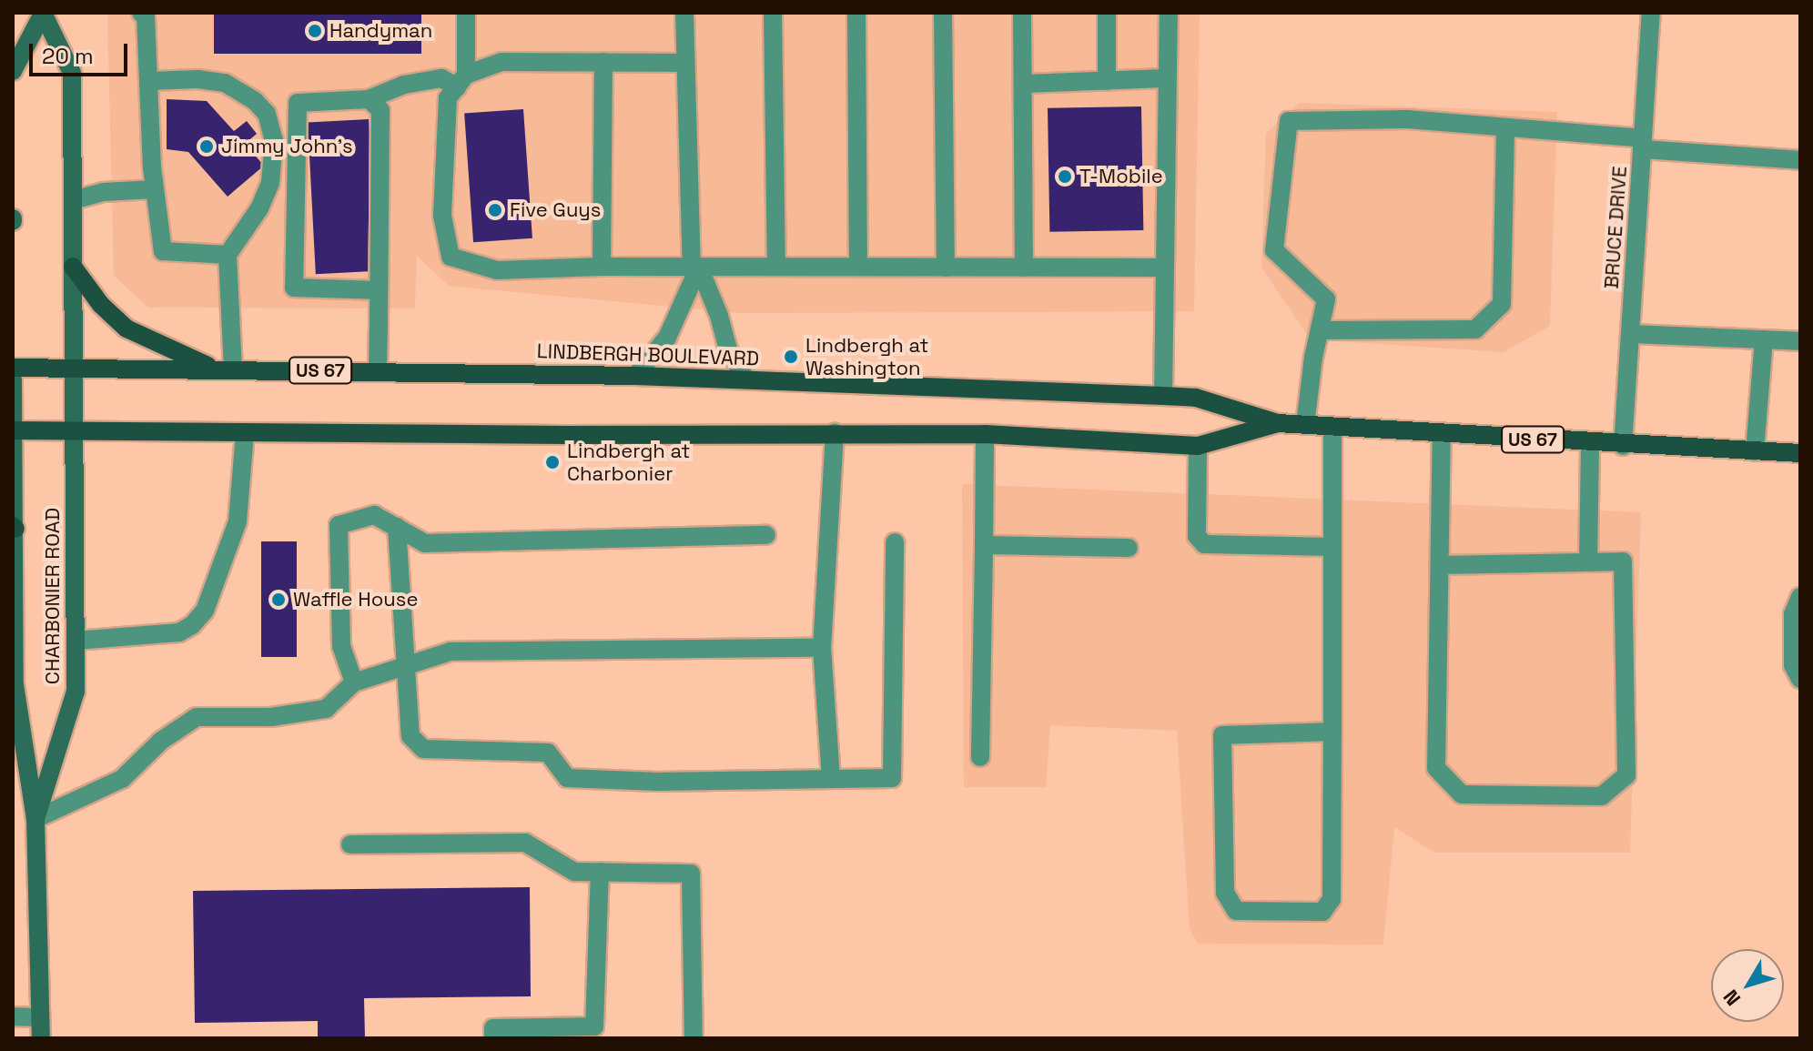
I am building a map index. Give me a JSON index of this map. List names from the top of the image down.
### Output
{
  "streets": {
    "main road": ["LINDBERGH BOULEVARD", "US 67", "CHARBONIER ROAD"],
    "street": ["BRUCE DRIVE"]
  },
  "crossings": [
    ["BRUCE DRIVE", "US 67"],
    ["LINDBERGH BOULEVARD", "US 67"],
    ["LINDBERGH BOULEVARD", "CHARBONIER ROAD"]
  ],
  "places": [
    "Handyman",
    "Jimmy John's",
    "T-Mobile",
    "Five Guys",
    "Lindbergh at Washington",
    "Lindbergh at Charbonier",
    "Waffle House"
  ],
  "scale_bar": "20 m",
  "north": "bottom left"
}
